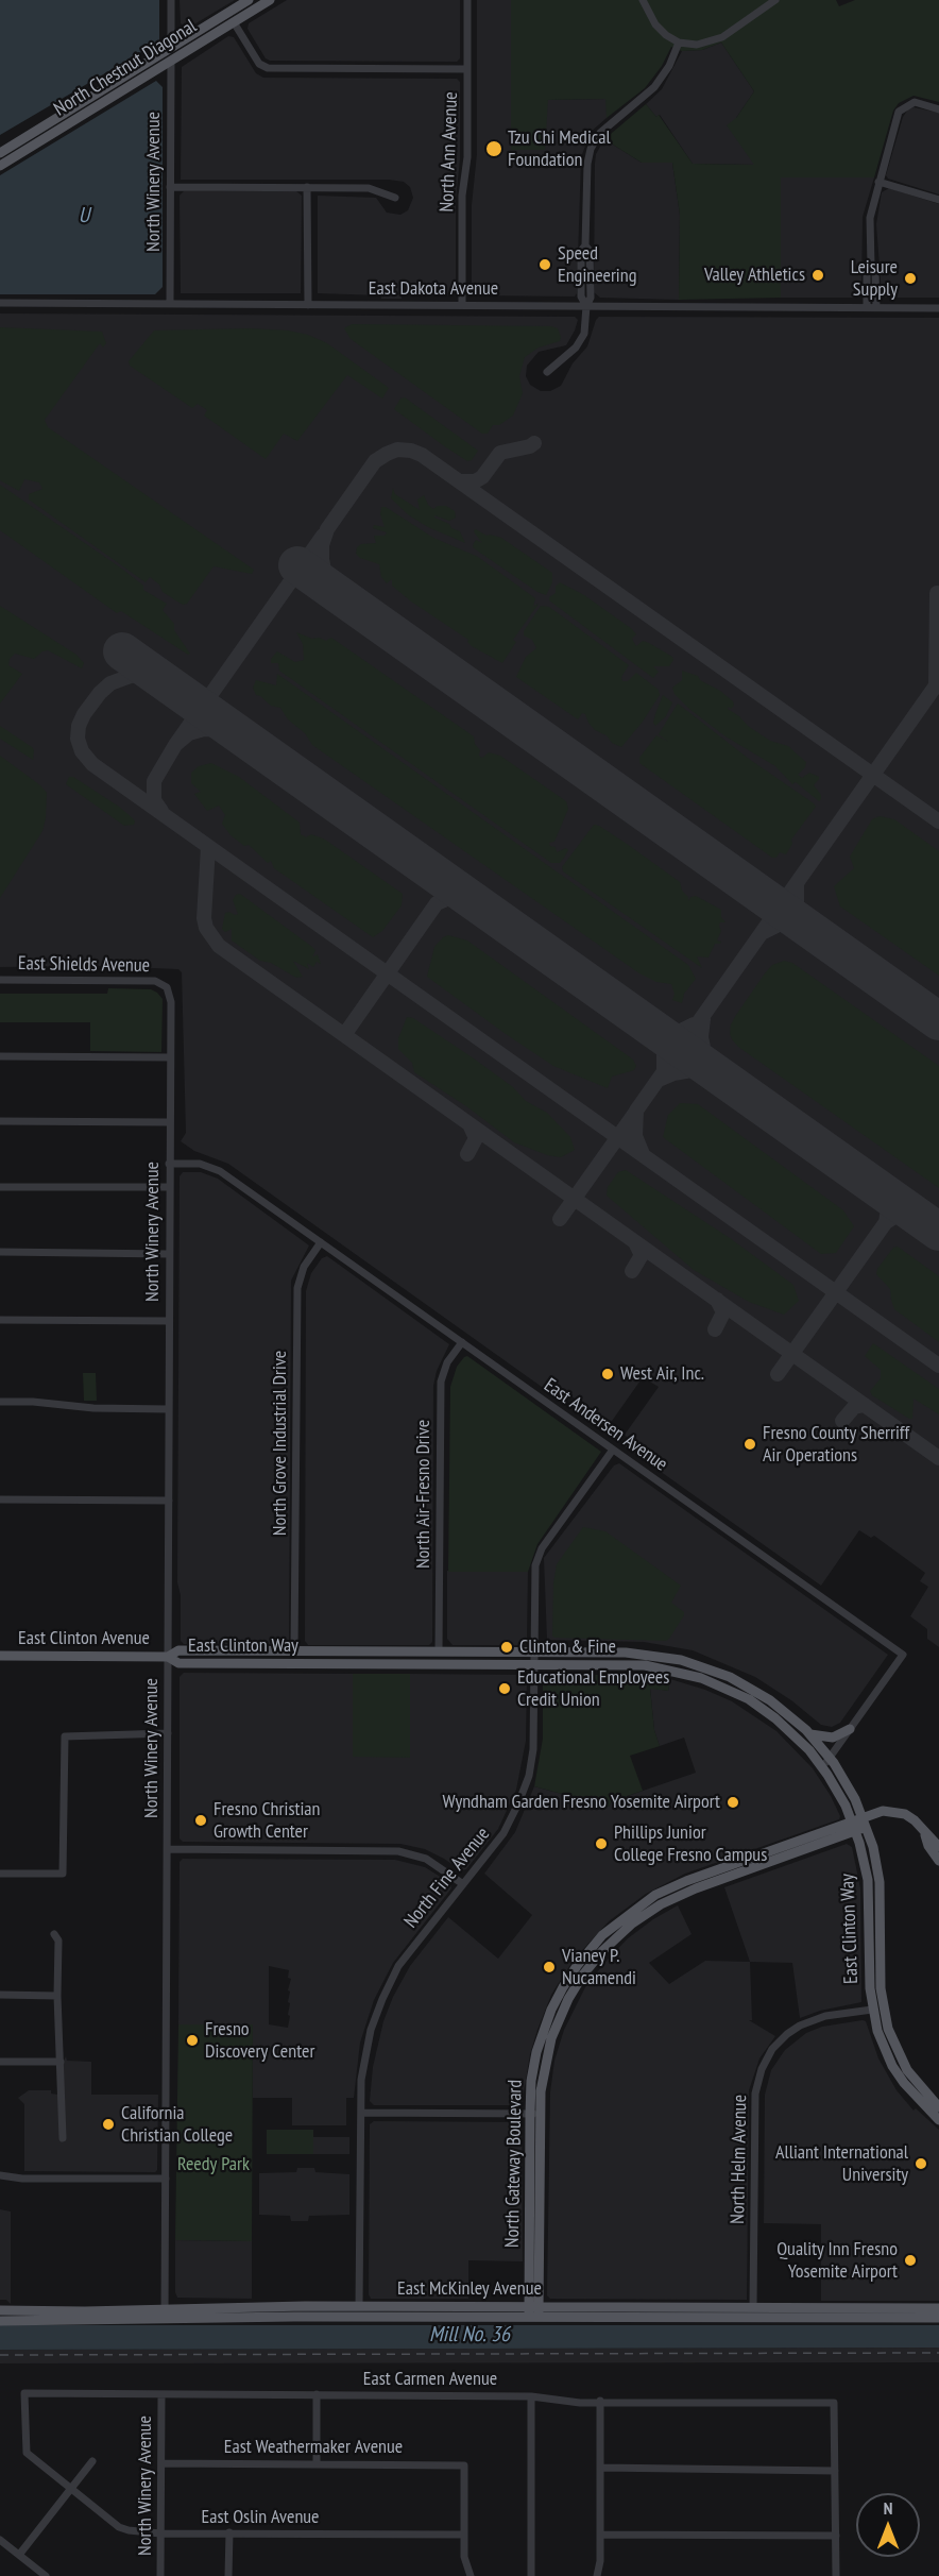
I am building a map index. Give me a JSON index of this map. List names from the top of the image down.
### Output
{
  "streets": {
    "main road": [
      "North Chestnut Diagonal",
      "East Clinton Avenue",
      "East Clinton Way",
      "North Gateway Boulevard",
      "East McKinley Avenue"
    ],
    "street": [
      "North Ann Avenue",
      "North Winery Avenue",
      "East Dakota Avenue",
      "East Shields Avenue",
      "East Andersen Avenue",
      "North Grove Industrial Drive",
      "North Air-Fresno Drive",
      "North Fine Avenue",
      "North Helm Avenue",
      "East Carmen Avenue",
      "East Weathermaker Avenue",
      "East Oslin Avenue"
    ]
  },
  "crossings": [
    ["North Chestnut Diagonal", "North Winery Avenue"],
    ["North Ann Avenue", "East Dakota Avenue"],
    ["North Winery Avenue", "East Dakota Avenue"],
    ["North Winery Avenue", "East Shields Avenue"],
    ["North Winery Avenue", "East Andersen Avenue"],
    ["North Winery Avenue", "East Clinton Avenue"],
    ["North Winery Avenue", "East Clinton Way"],
    ["North Winery Avenue", "East McKinley Avenue"],
    ["North Winery Avenue", "East Carmen Avenue"],
    ["North Winery Avenue", "East Weathermaker Avenue"],
    ["North Winery Avenue", "East Oslin Avenue"],
    ["East Andersen Avenue", "North Grove Industrial Drive"],
    ["East Andersen Avenue", "North Air-Fresno Drive"],
    ["East Andersen Avenue", "East Clinton Way"],
    ["East Andersen Avenue", "North Fine Avenue"],
    ["North Grove Industrial Drive", "East Clinton Way"],
    ["North Air-Fresno Drive", "East Clinton Way"],
    ["East Clinton Avenue", "East Clinton Way"],
    ["East Clinton Way", "North Fine Avenue"],
    ["East Clinton Way", "North Helm Avenue"],
    ["East Clinton Way", "North Gateway Boulevard"],
    ["North Fine Avenue", "East McKinley Avenue"],
    ["North Helm Avenue", "East McKinley Avenue"],
    ["North Gateway Boulevard", "East McKinley Avenue"],
    ["East Carmen Avenue", "East Oslin Avenue"],
    ["East Weathermaker Avenue", "East Oslin Avenue"]
  ],
  "water": ["U", "Mill No. 36"],
  "parks": ["Reedy Park"],
  "places": [
    "Tzu Chi Medical Foundation",
    "Speed Engineering",
    "Valley Athletics",
    "Leisure Supply",
    "West Air, Inc.",
    "Fresno County Sherriff Air Operations",
    "Clinton & Fine",
    "Educational Employees Credit Union",
    "Wyndham Garden Fresno Yosemite Airport",
    "Fresno Christian Growth Center",
    "Phillips Junior College Fresno Campus",
    "Vianey P. Nucamendi",
    "Fresno Discovery Center",
    "California Christian College",
    "Alliant International University",
    "Quality Inn Fresno Yosemite Airport"
  ],
  "north": "top"
}
